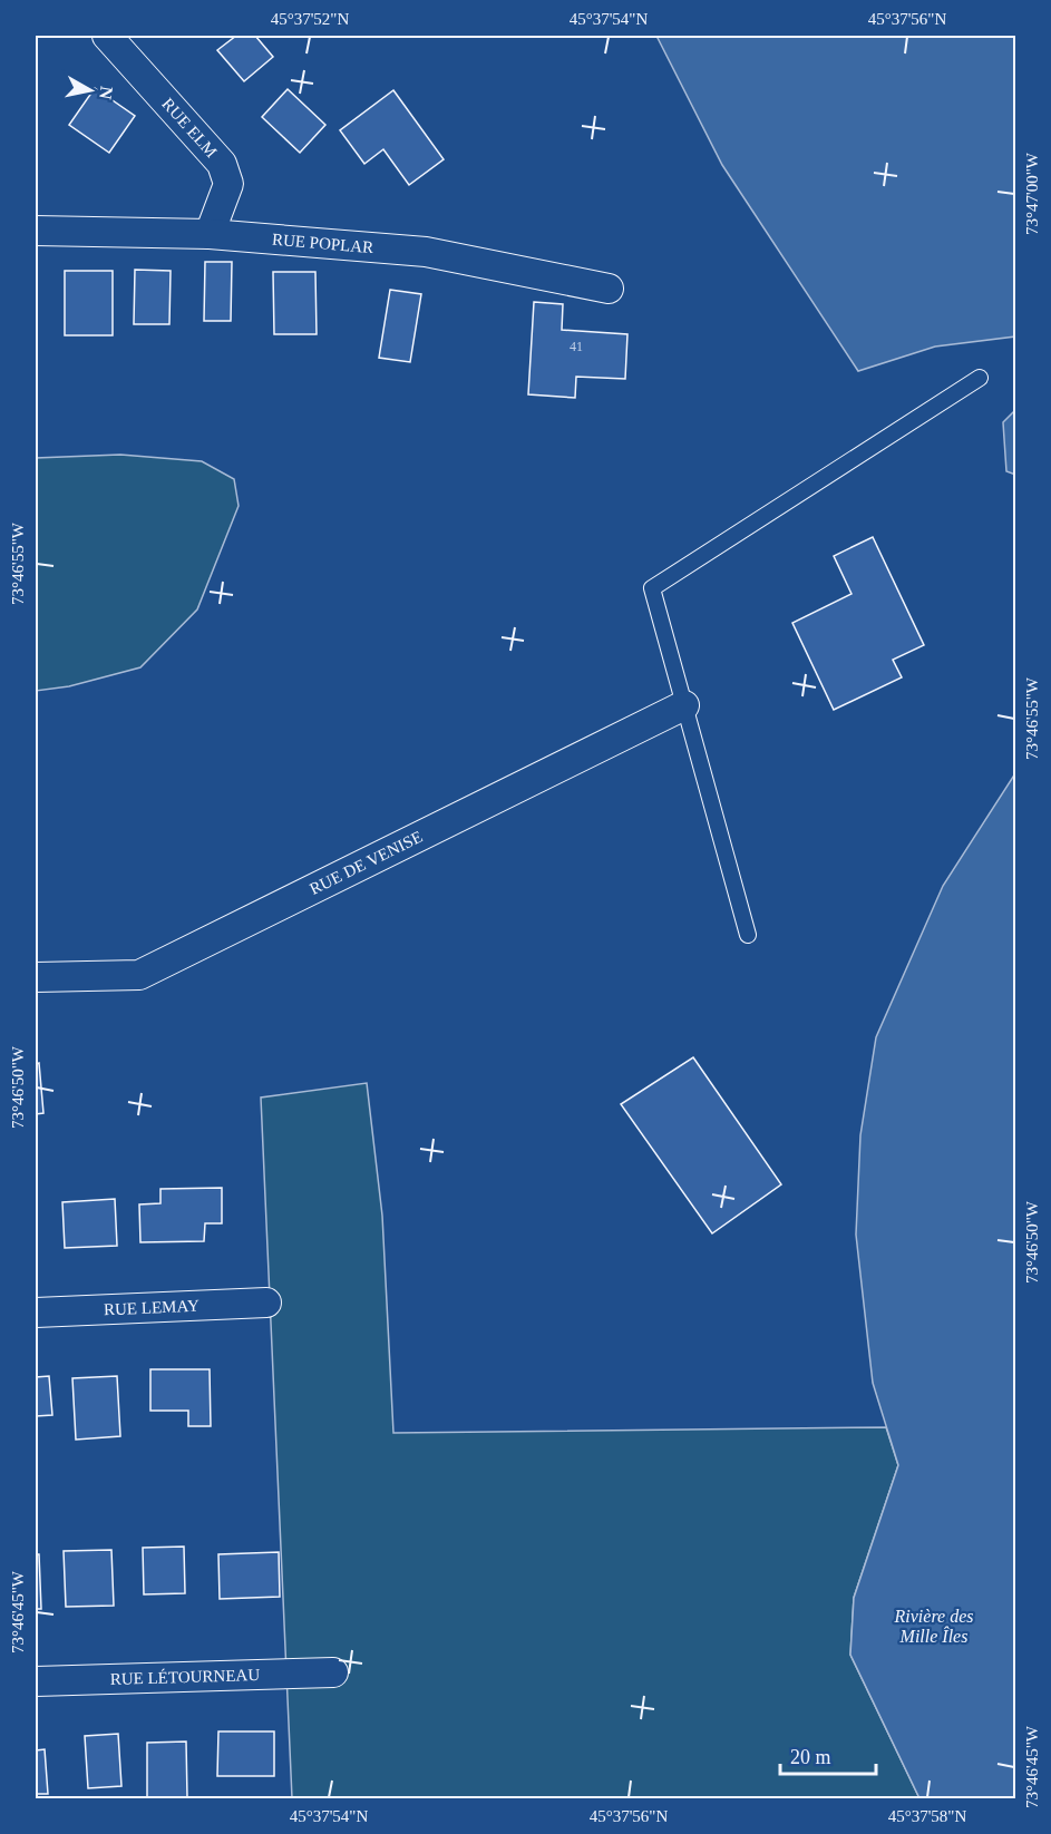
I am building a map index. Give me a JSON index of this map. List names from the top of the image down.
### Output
{
  "streets": {
    "street": [
      "RUE ELM",
      "RUE POPLAR",
      "RUE DE VENISE",
      "RUE LEMAY",
      "RUE LÉTOURNEAU"
    ]
  },
  "crossings": [
    ["RUE ELM", "RUE POPLAR"]
  ],
  "water": ["Rivière des Mille Îles"],
  "house_numbers": ["41"],
  "scale_bar": "20 m",
  "north": "right",
  "coordinates": [
    "45°37'52\"N",
    "45°37'54\"N",
    "45°37'56\"N",
    "73°47'00\"W",
    "73°46'55\"W",
    "73°46'50\"W",
    "73°46'45\"W",
    "45°37'58\"N"
  ]
}
